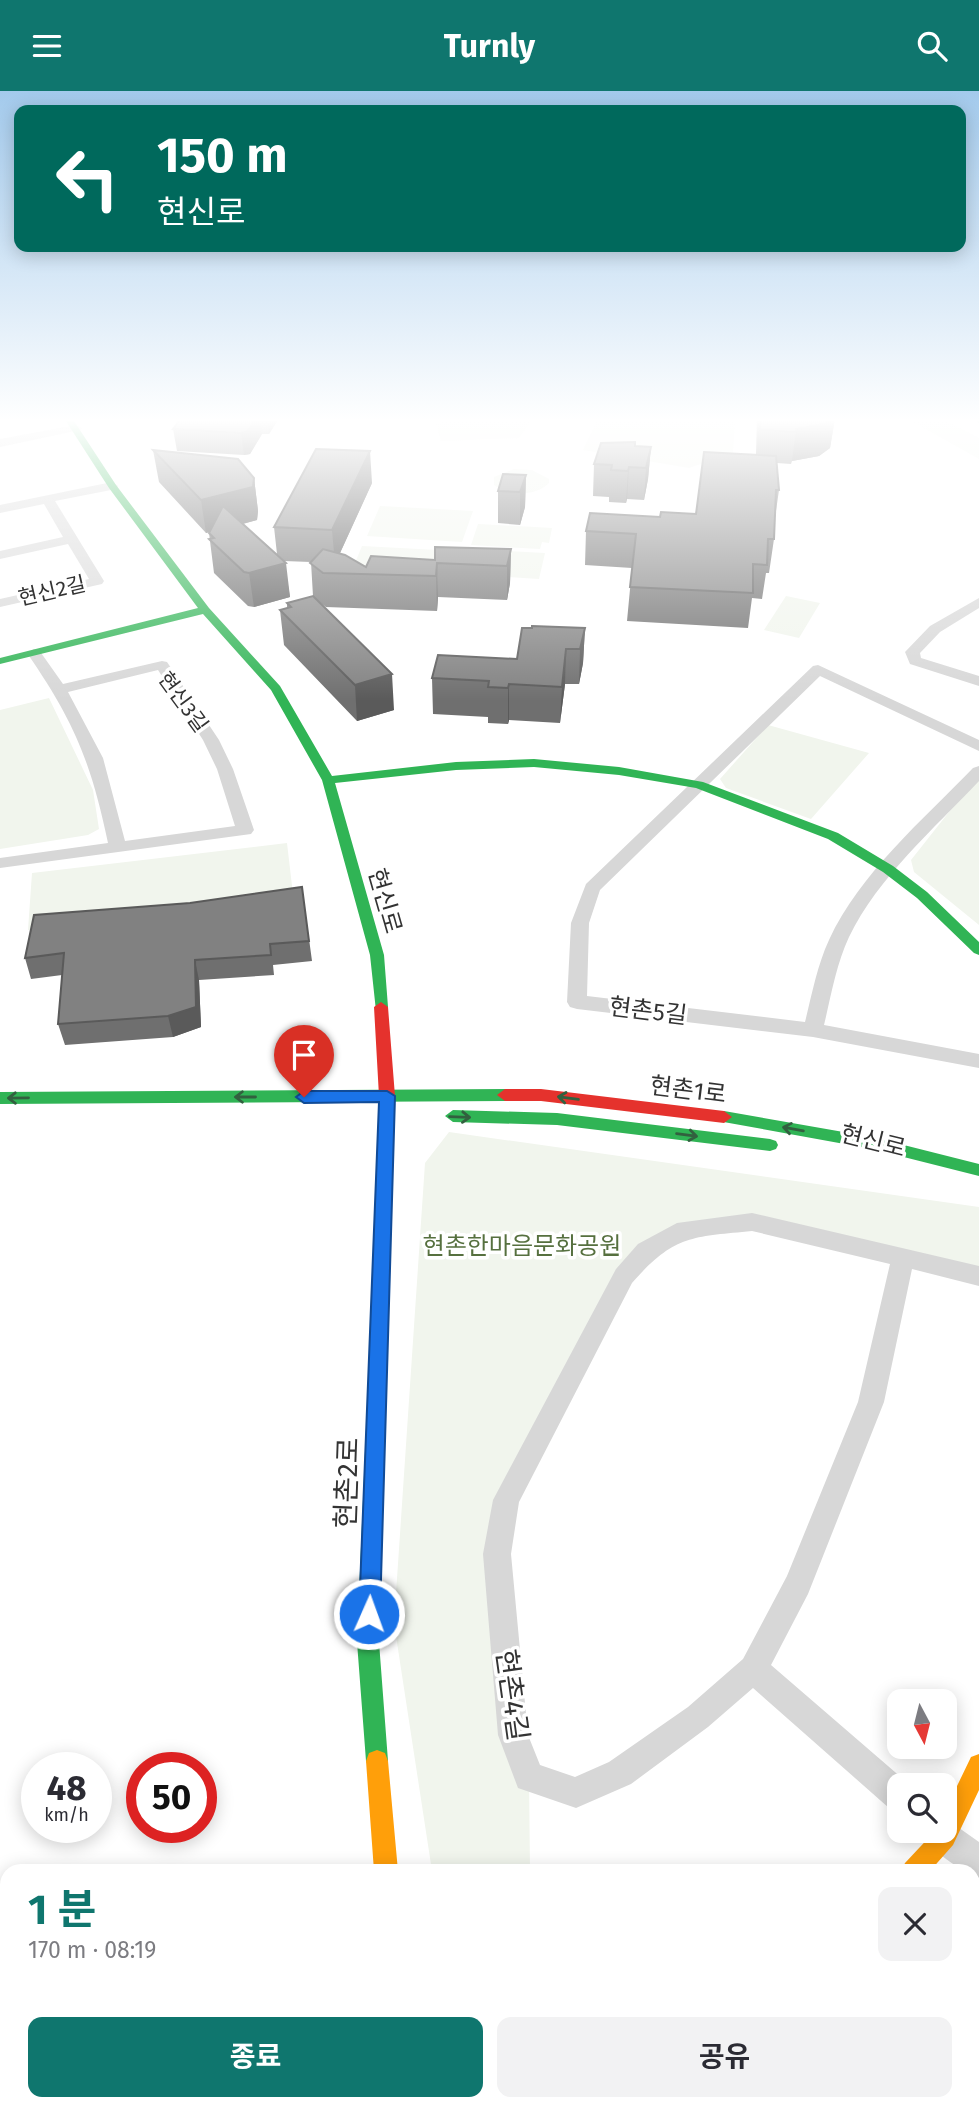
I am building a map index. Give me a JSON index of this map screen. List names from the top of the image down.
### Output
{
  "streets": {
    "street": [
      "현신2길",
      "현신3길",
      "현신로",
      "현촌5길",
      "현촌1로",
      "현촌2로",
      "현촌4길"
    ]
  },
  "crossings": [
    ["현신로", "현촌1로"],
    ["현신로", "현촌2로"],
    ["현촌1로", "현촌2로"]
  ],
  "parks": ["현촌한마음문화공원"],
  "north": "bottom",
  "page": {
    "header": "Turnly",
    "turn": ["150 m", "현신로"],
    "speed": "48 km/h",
    "limit": "50",
    "heading": ["1 분", "170 m · 08:19"],
    "buttons": ["종료", "공유"]
  }
}
